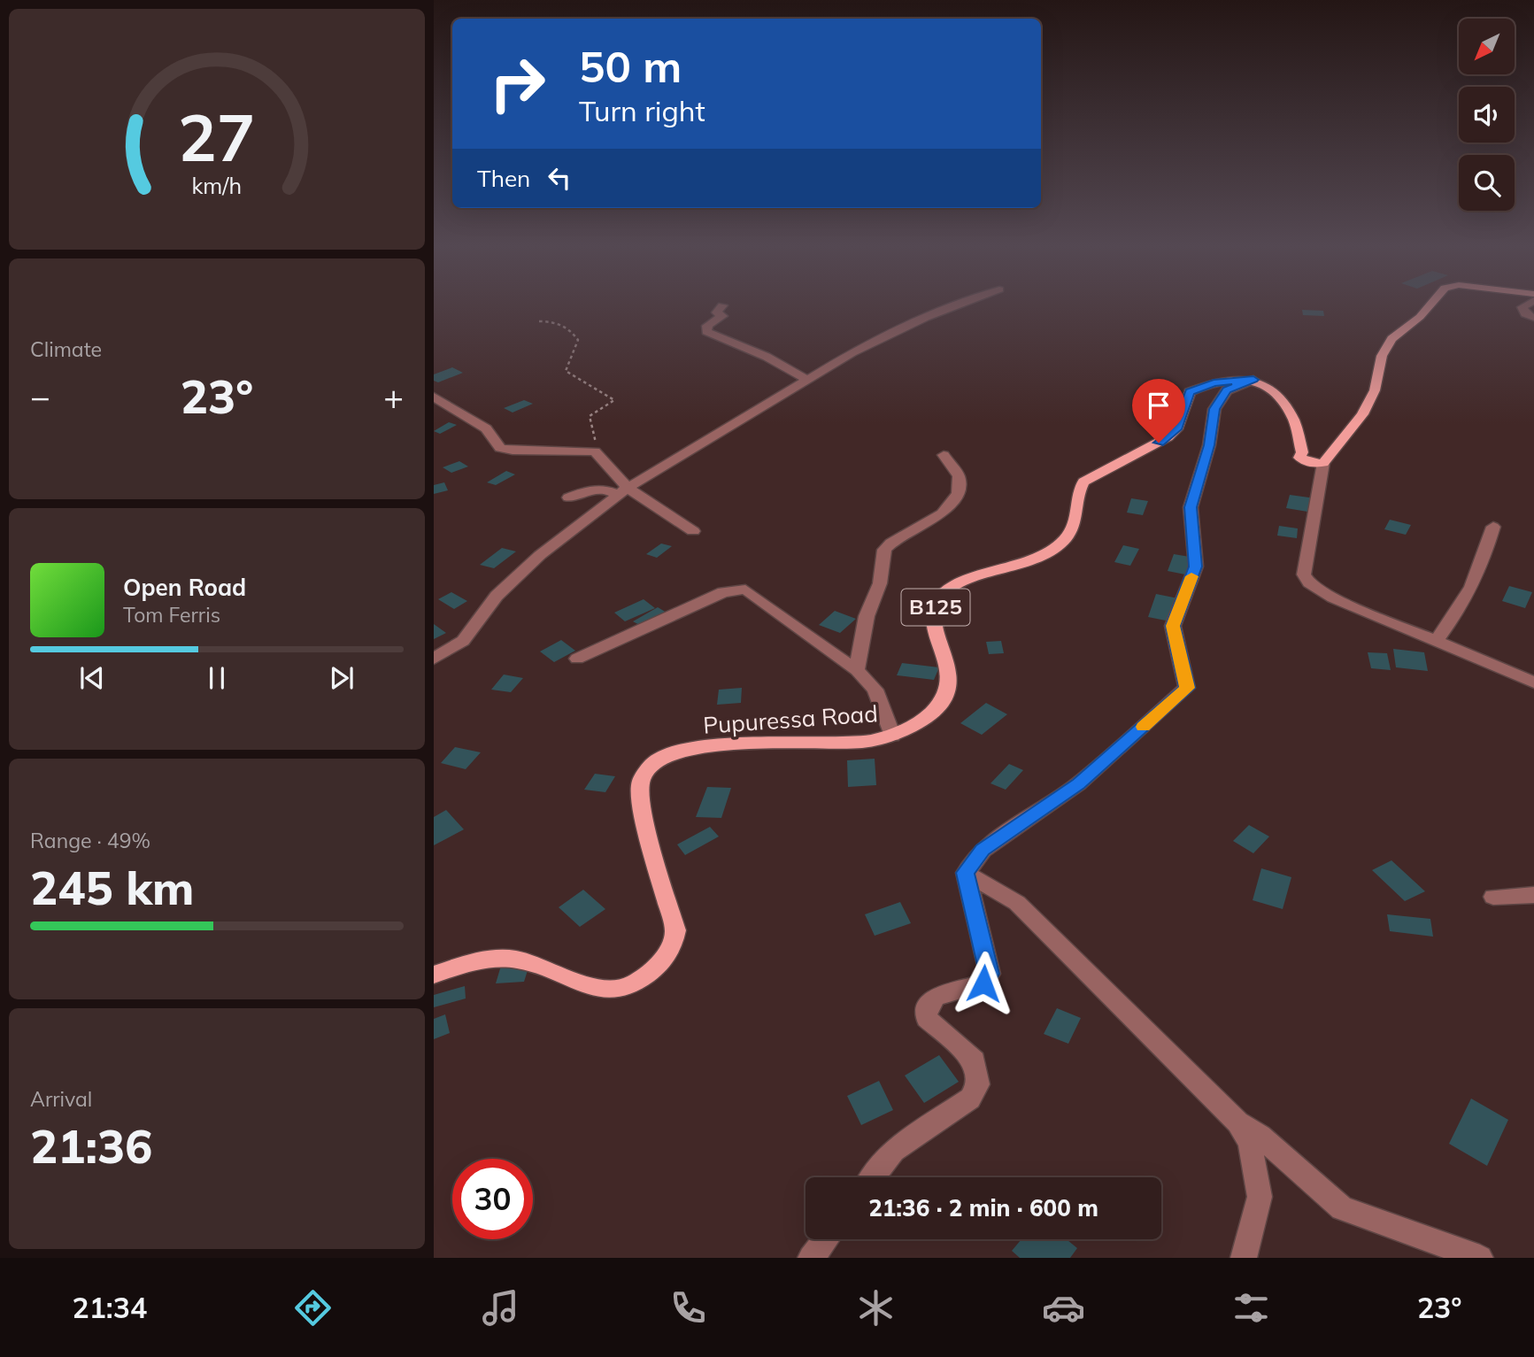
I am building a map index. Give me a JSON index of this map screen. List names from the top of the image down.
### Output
{
  "streets": {
    "main road": ["B125", "Pupuressa Road"]
  },
  "north": "bottom left",
  "page": {
    "turn": ["50 m", "Turn right"],
    "then": "Then",
    "tile": [
      "Climate",
      ["Range · 49%", "245 km"],
      ["Arrival", "21:36"]
    ],
    "heat": ["−", "23°", "+"],
    "song": ["Open Road", "Tom Ferris"],
    "limit": "30",
    "trip": "21:36 · 2 min · 600 m",
    "tabs": ["21:34", "23°"],
    "gauge": ["27", "km/h"]
  }
}
